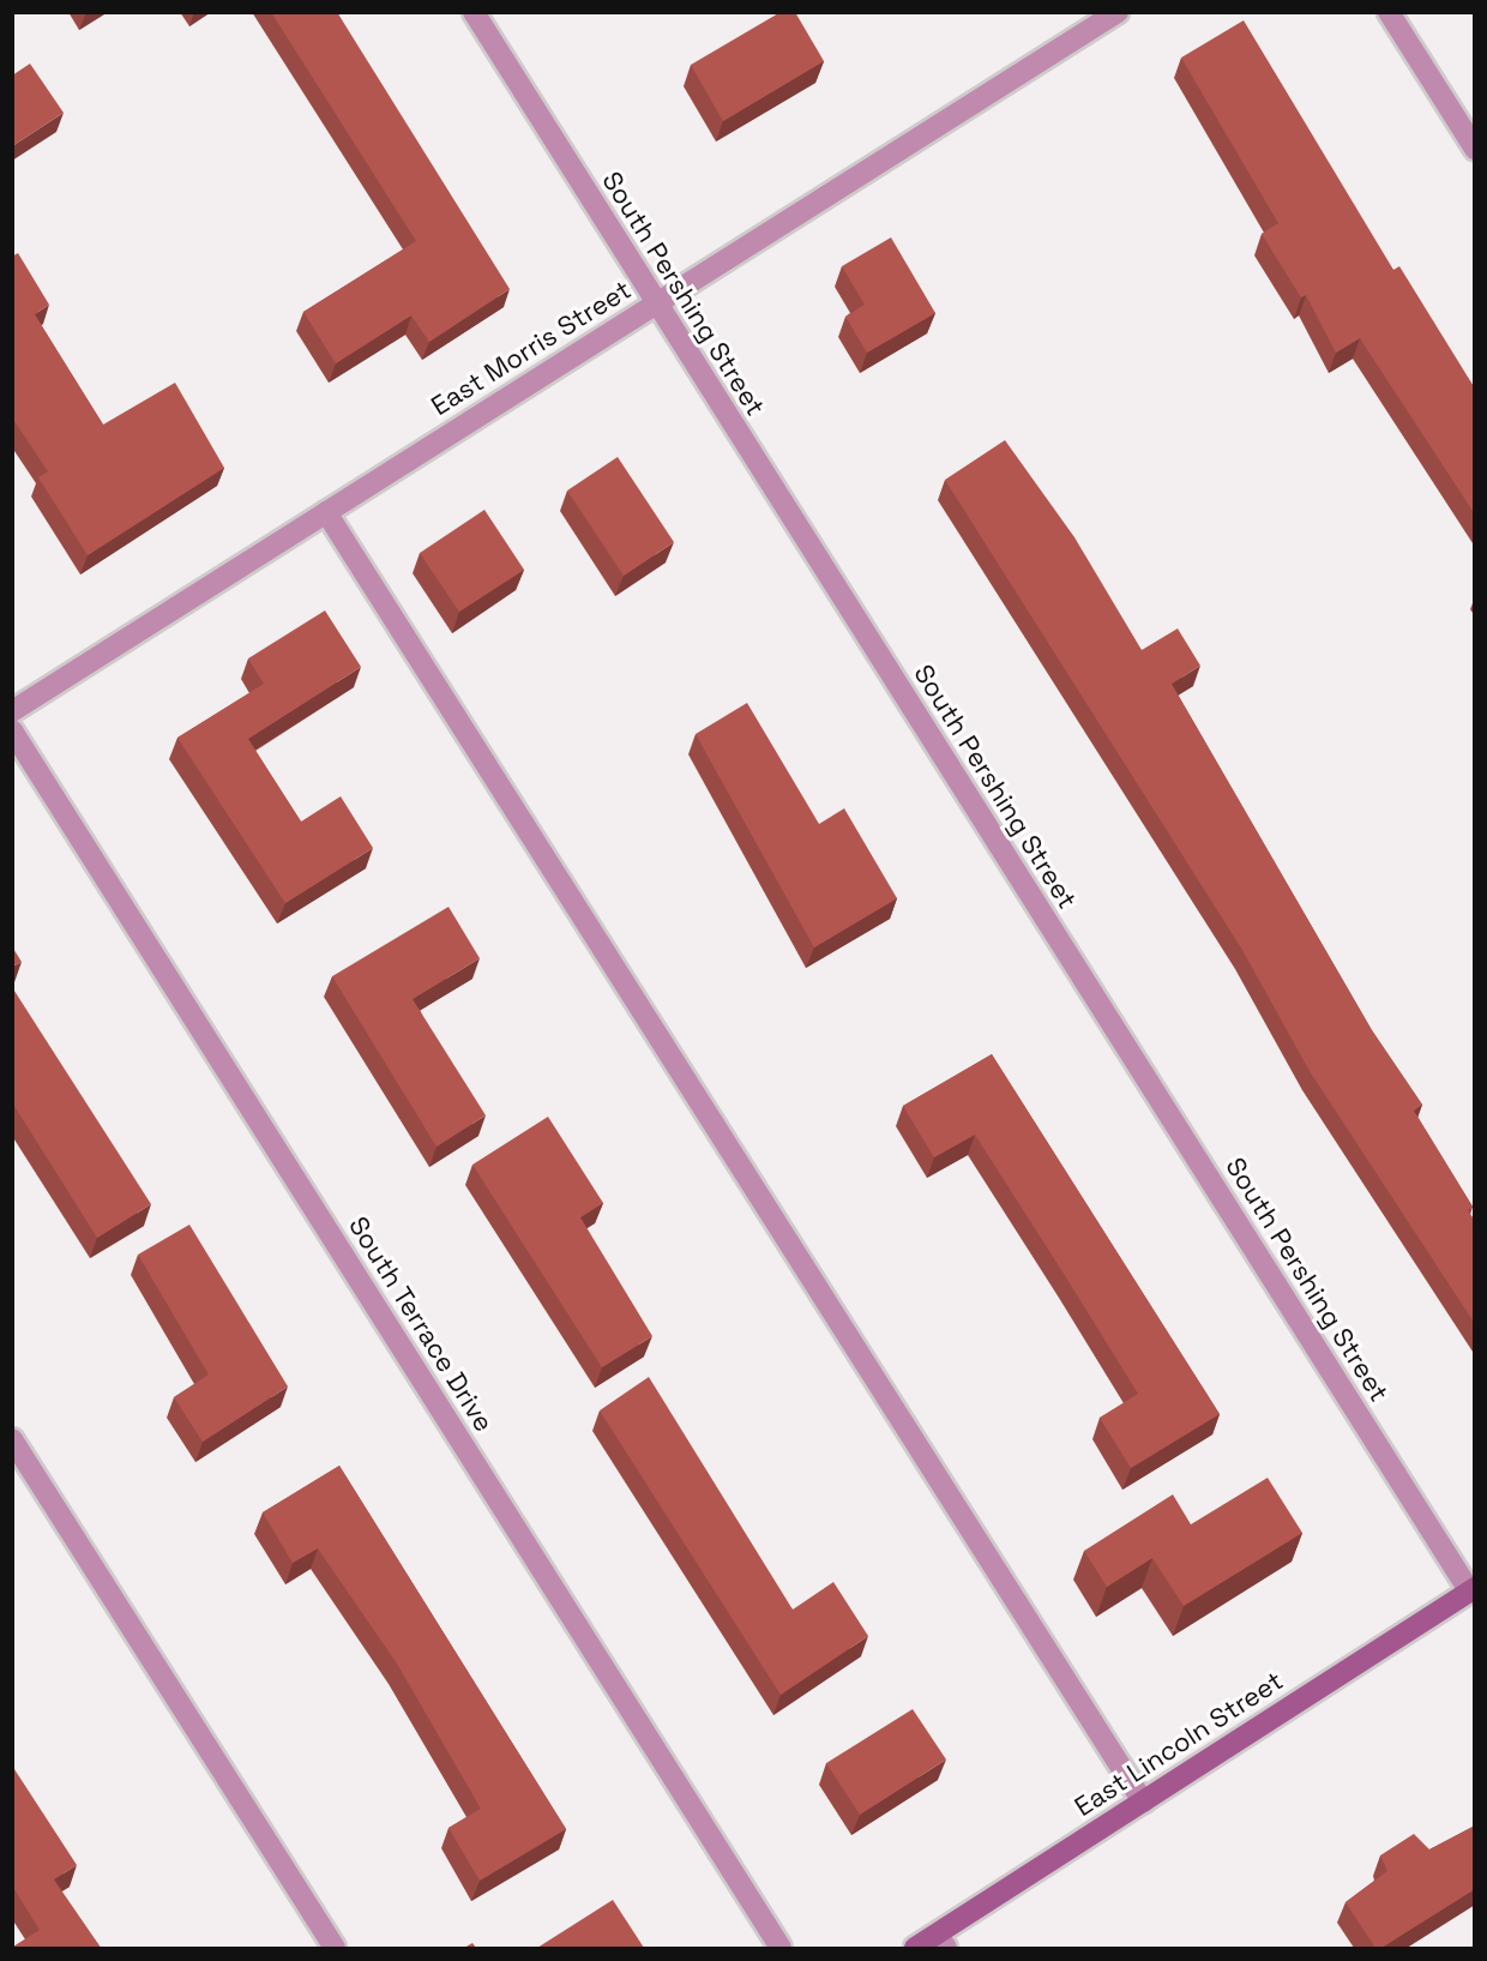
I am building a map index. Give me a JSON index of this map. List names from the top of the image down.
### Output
{
  "streets": {
    "street": [
      "South Pershing Street",
      "East Morris Street",
      "South Terrace Drive",
      "East Lincoln Street"
    ]
  },
  "crossings": [
    ["South Pershing Street", "East Morris Street"],
    ["South Pershing Street", "East Lincoln Street"]
  ]
}
